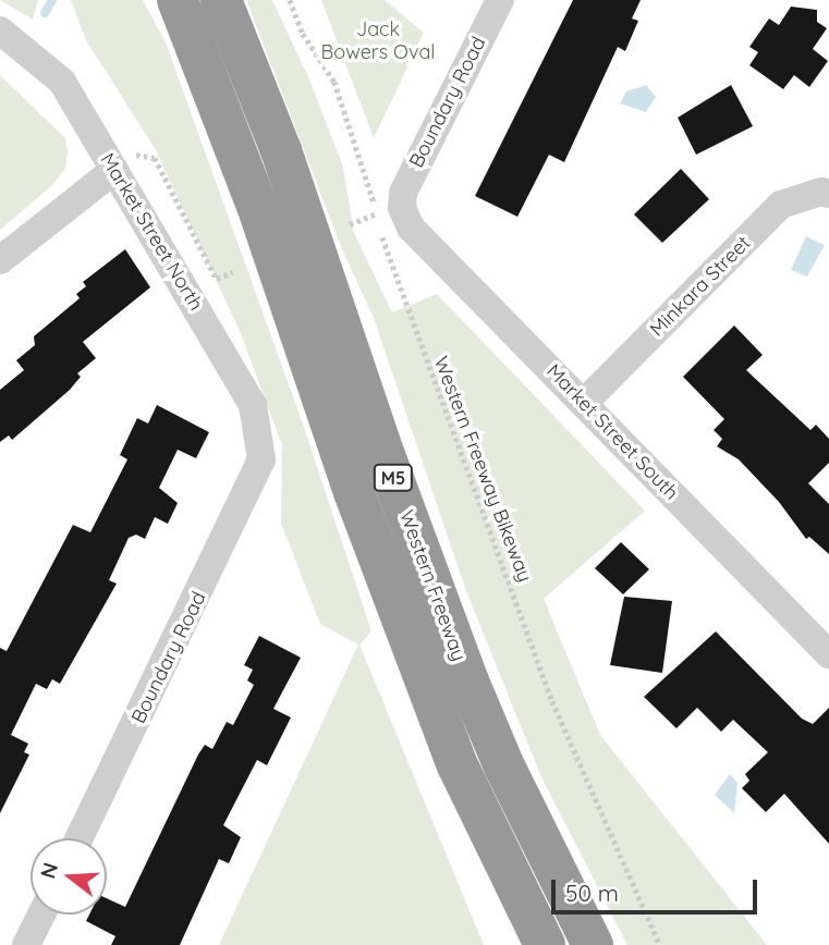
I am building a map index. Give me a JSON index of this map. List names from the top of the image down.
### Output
{
  "streets": {
    "highway": ["M5", "Western Freeway"],
    "street": [
      "Boundary Road",
      "Market Street North",
      "Minkara Street",
      "Market Street South"
    ],
    "path": ["Western Freeway Bikeway"]
  },
  "crossings": [
    ["Boundary Road", "Market Street North"],
    ["Boundary Road", "Market Street South"],
    ["Boundary Road", "Western Freeway Bikeway"],
    ["Minkara Street", "Market Street South"],
    ["Market Street South", "Western Freeway Bikeway"]
  ],
  "parks": ["Jack Bowers Oval"],
  "scale_bar": "50 m",
  "north": "left"
}
